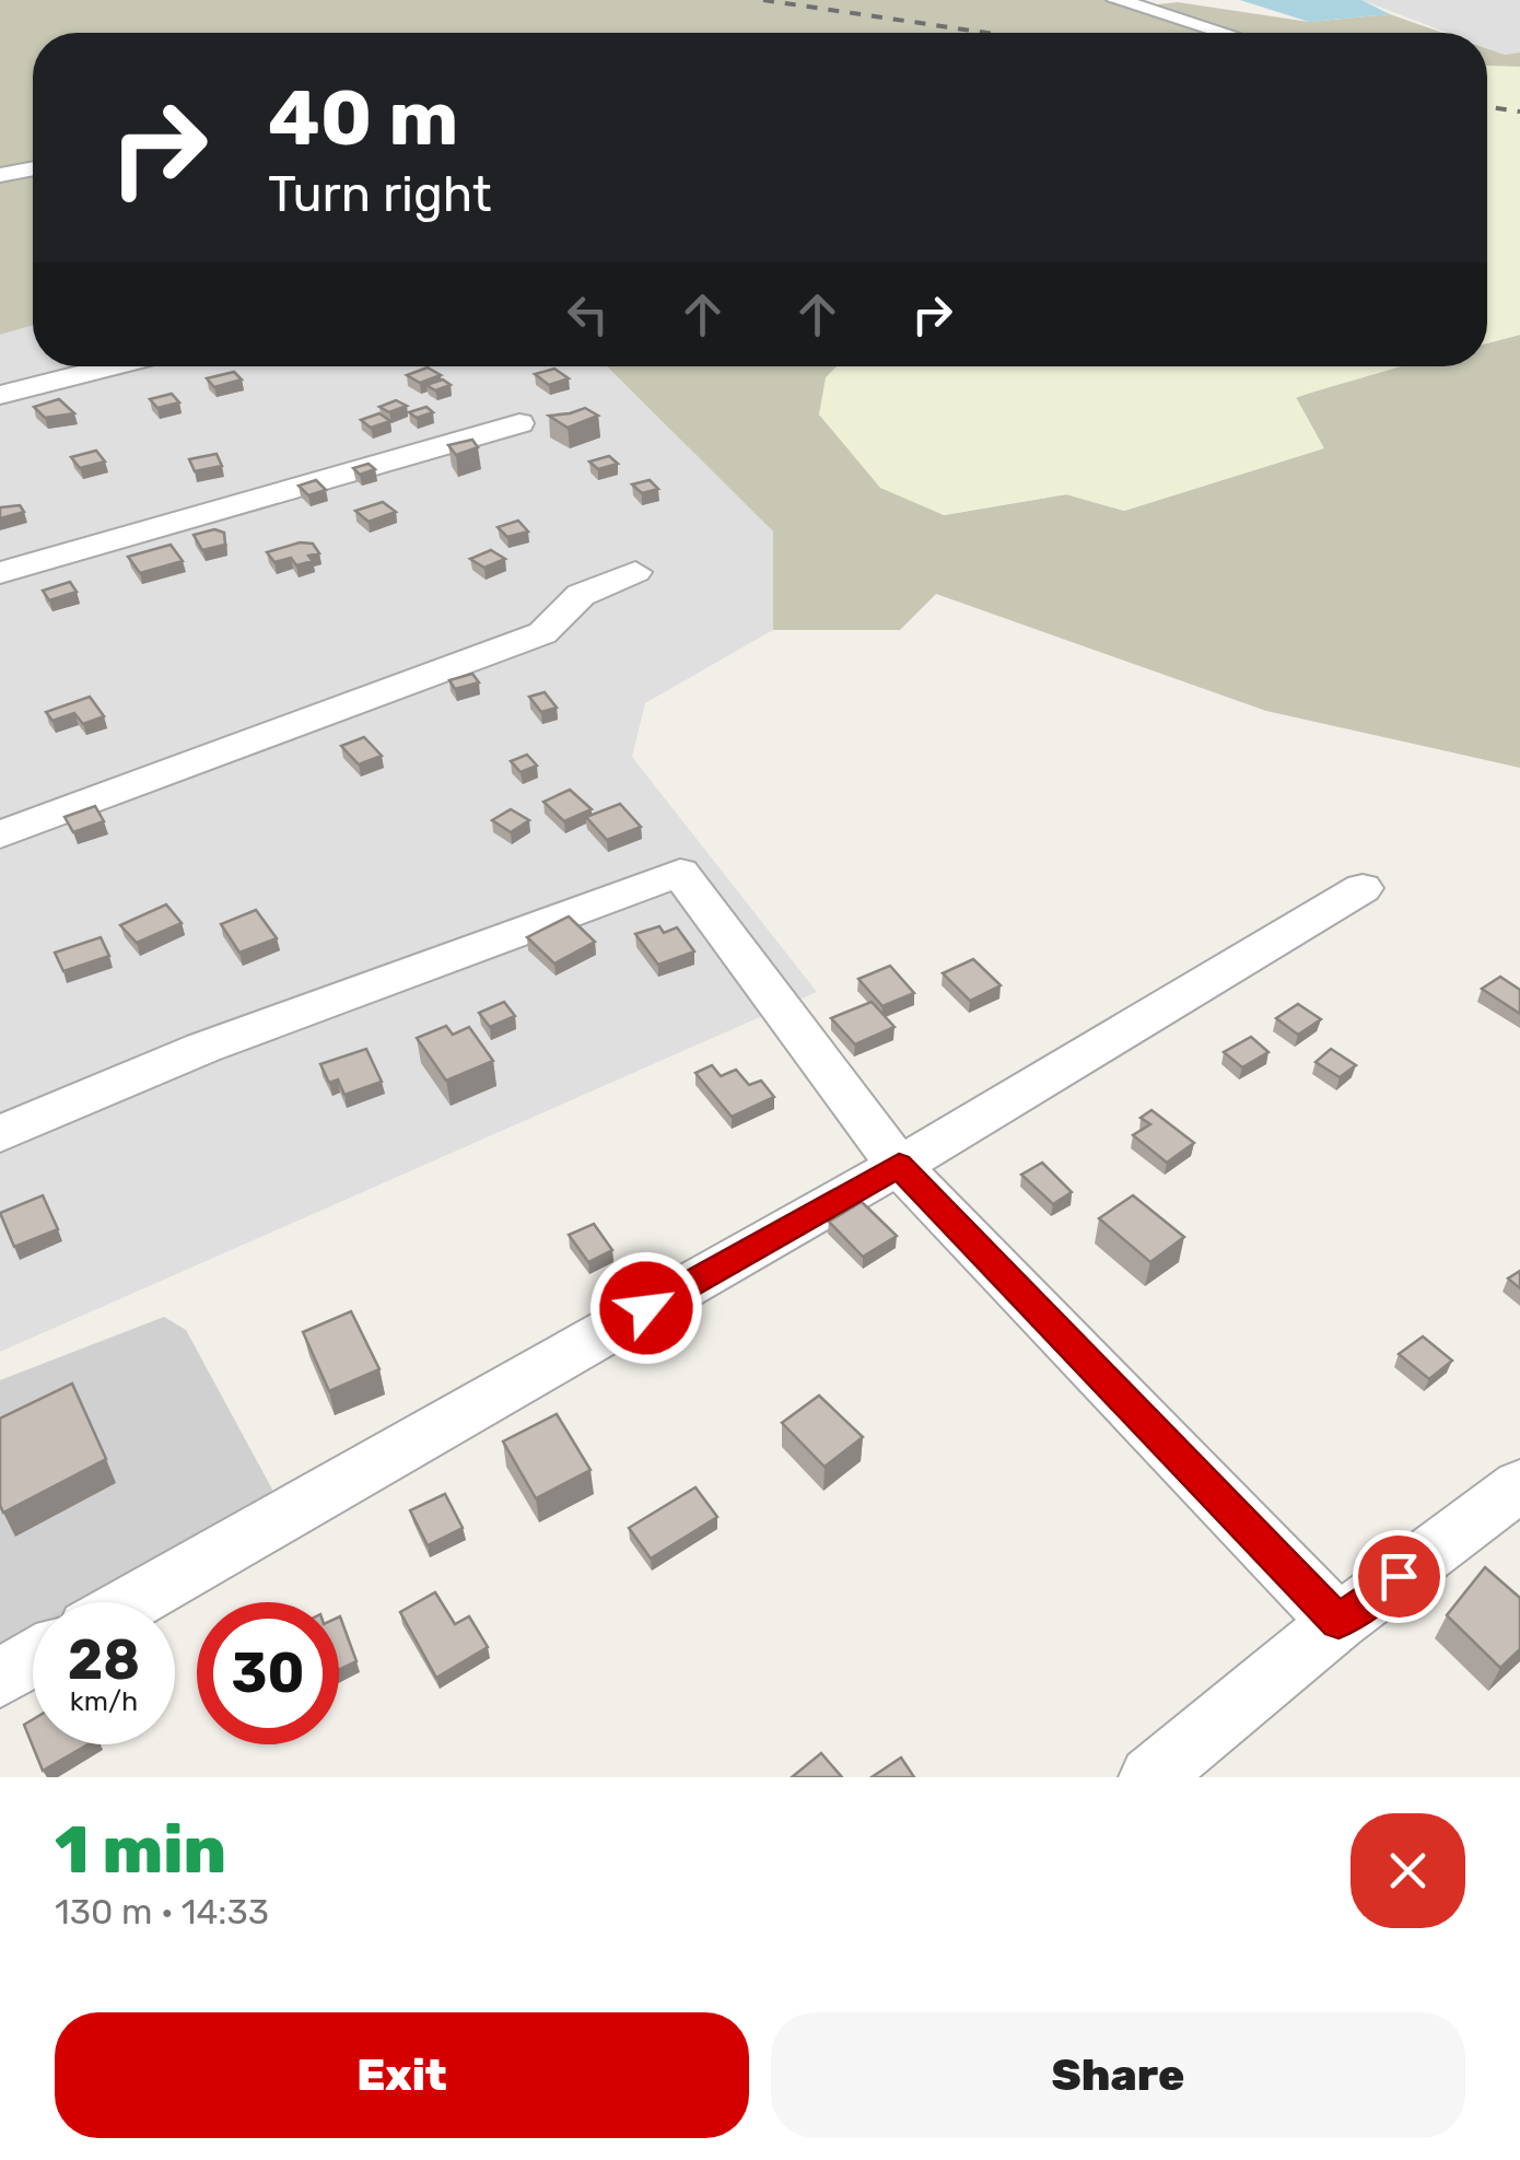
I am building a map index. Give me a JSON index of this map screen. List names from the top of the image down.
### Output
{
  "page": {
    "turn": ["40 m", "Turn right"],
    "speed": "28 km/h",
    "limit": "30",
    "heading": ["1 min", "130 m · 14:33"],
    "buttons": ["Exit", "Share"]
  }
}
